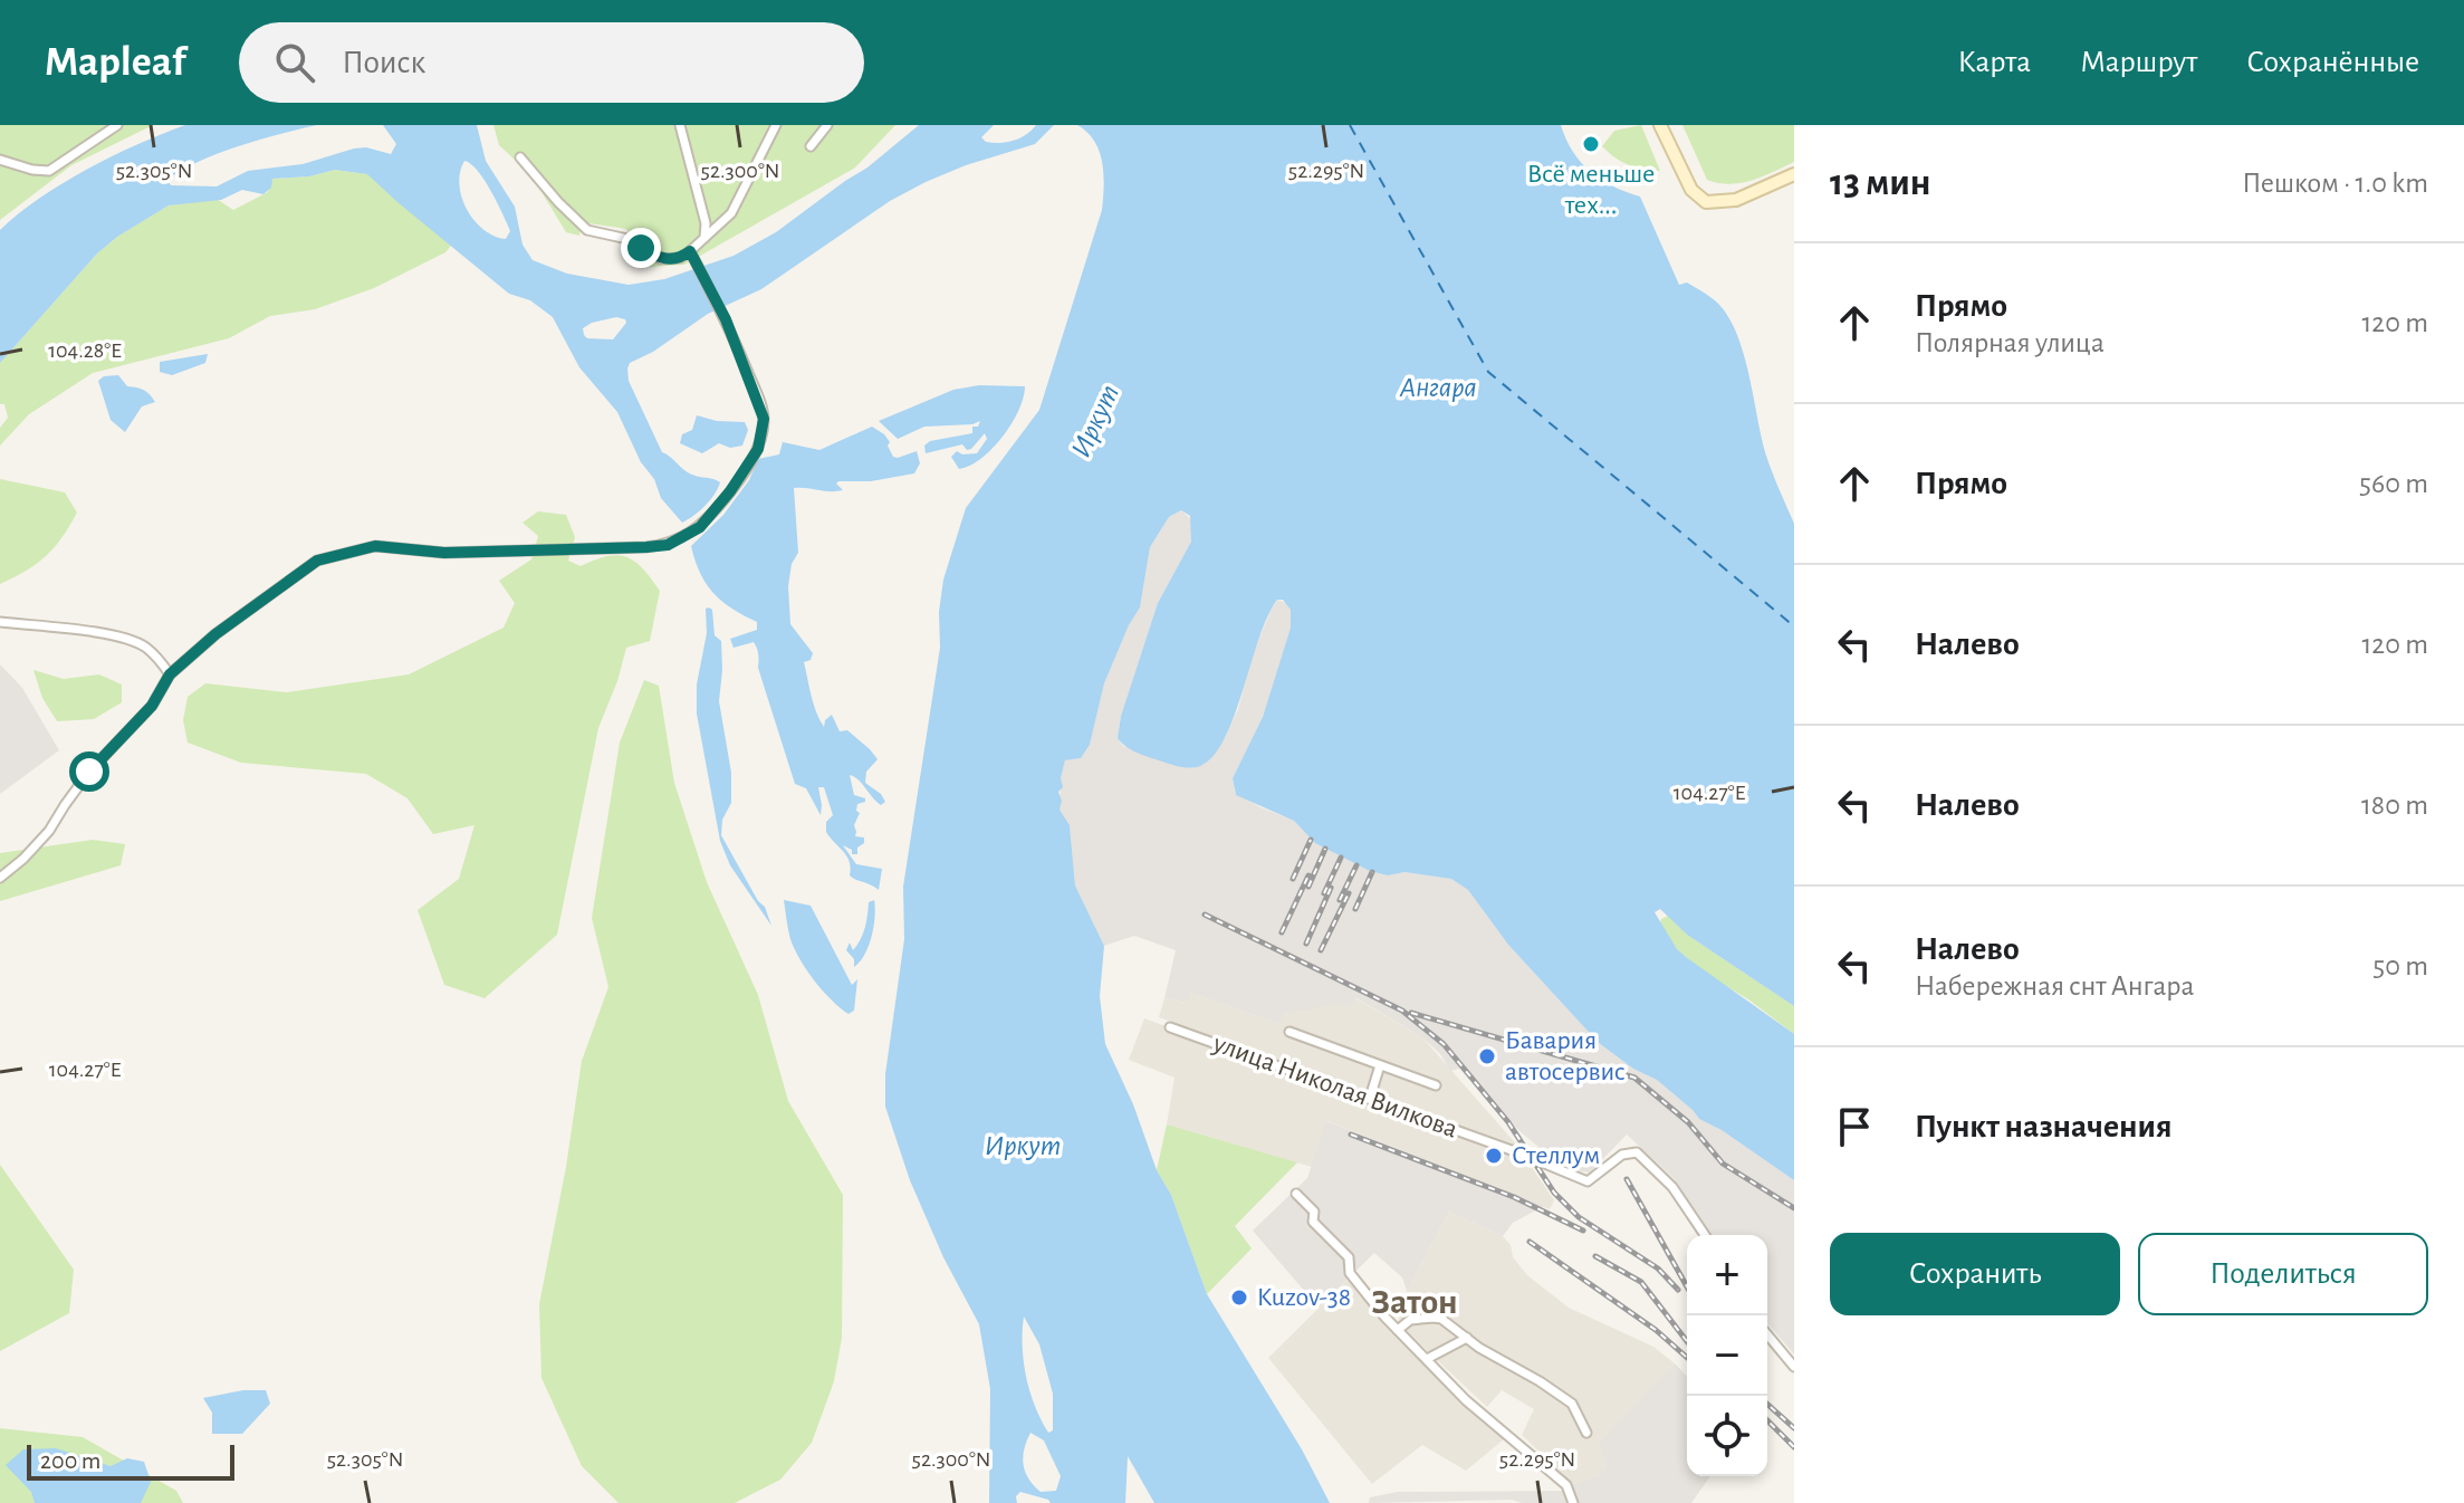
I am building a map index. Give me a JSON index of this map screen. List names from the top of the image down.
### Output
{
  "streets": {
    "street": ["улица Николая Вилкова"]
  },
  "districts": ["Затон"],
  "water": ["Ангара", "Иркут"],
  "places": [
    "Всё меньше тех...",
    "Бавария автосервис",
    "Стеллум",
    "Kuzov-38"
  ],
  "scale_bar": "200 m",
  "page": {
    "header": "Mapleaf",
    "search": "Поиск",
    "nav": ["Карта", "Маршрут", "Сохранённые"],
    "heading": ["13 мин", "Пешком · 1.0 km"],
    "list": [
      ["Прямо", "Полярная улица", "120 m"],
      ["Прямо", "560 m"],
      ["Налево", "120 m"],
      ["Налево", "180 m"],
      ["Налево", "Набережная снт Ангара", "50 m"],
      "Пункт назначения"
    ],
    "buttons": ["Сохранить", "Поделиться"],
    "map_buttons": ["+", "−"],
    "scale": "200 m"
  },
  "coordinates": [
    "52.305°N",
    "52.300°N",
    "52.295°N",
    "104.28°E",
    "104.27°E"
  ]
}
